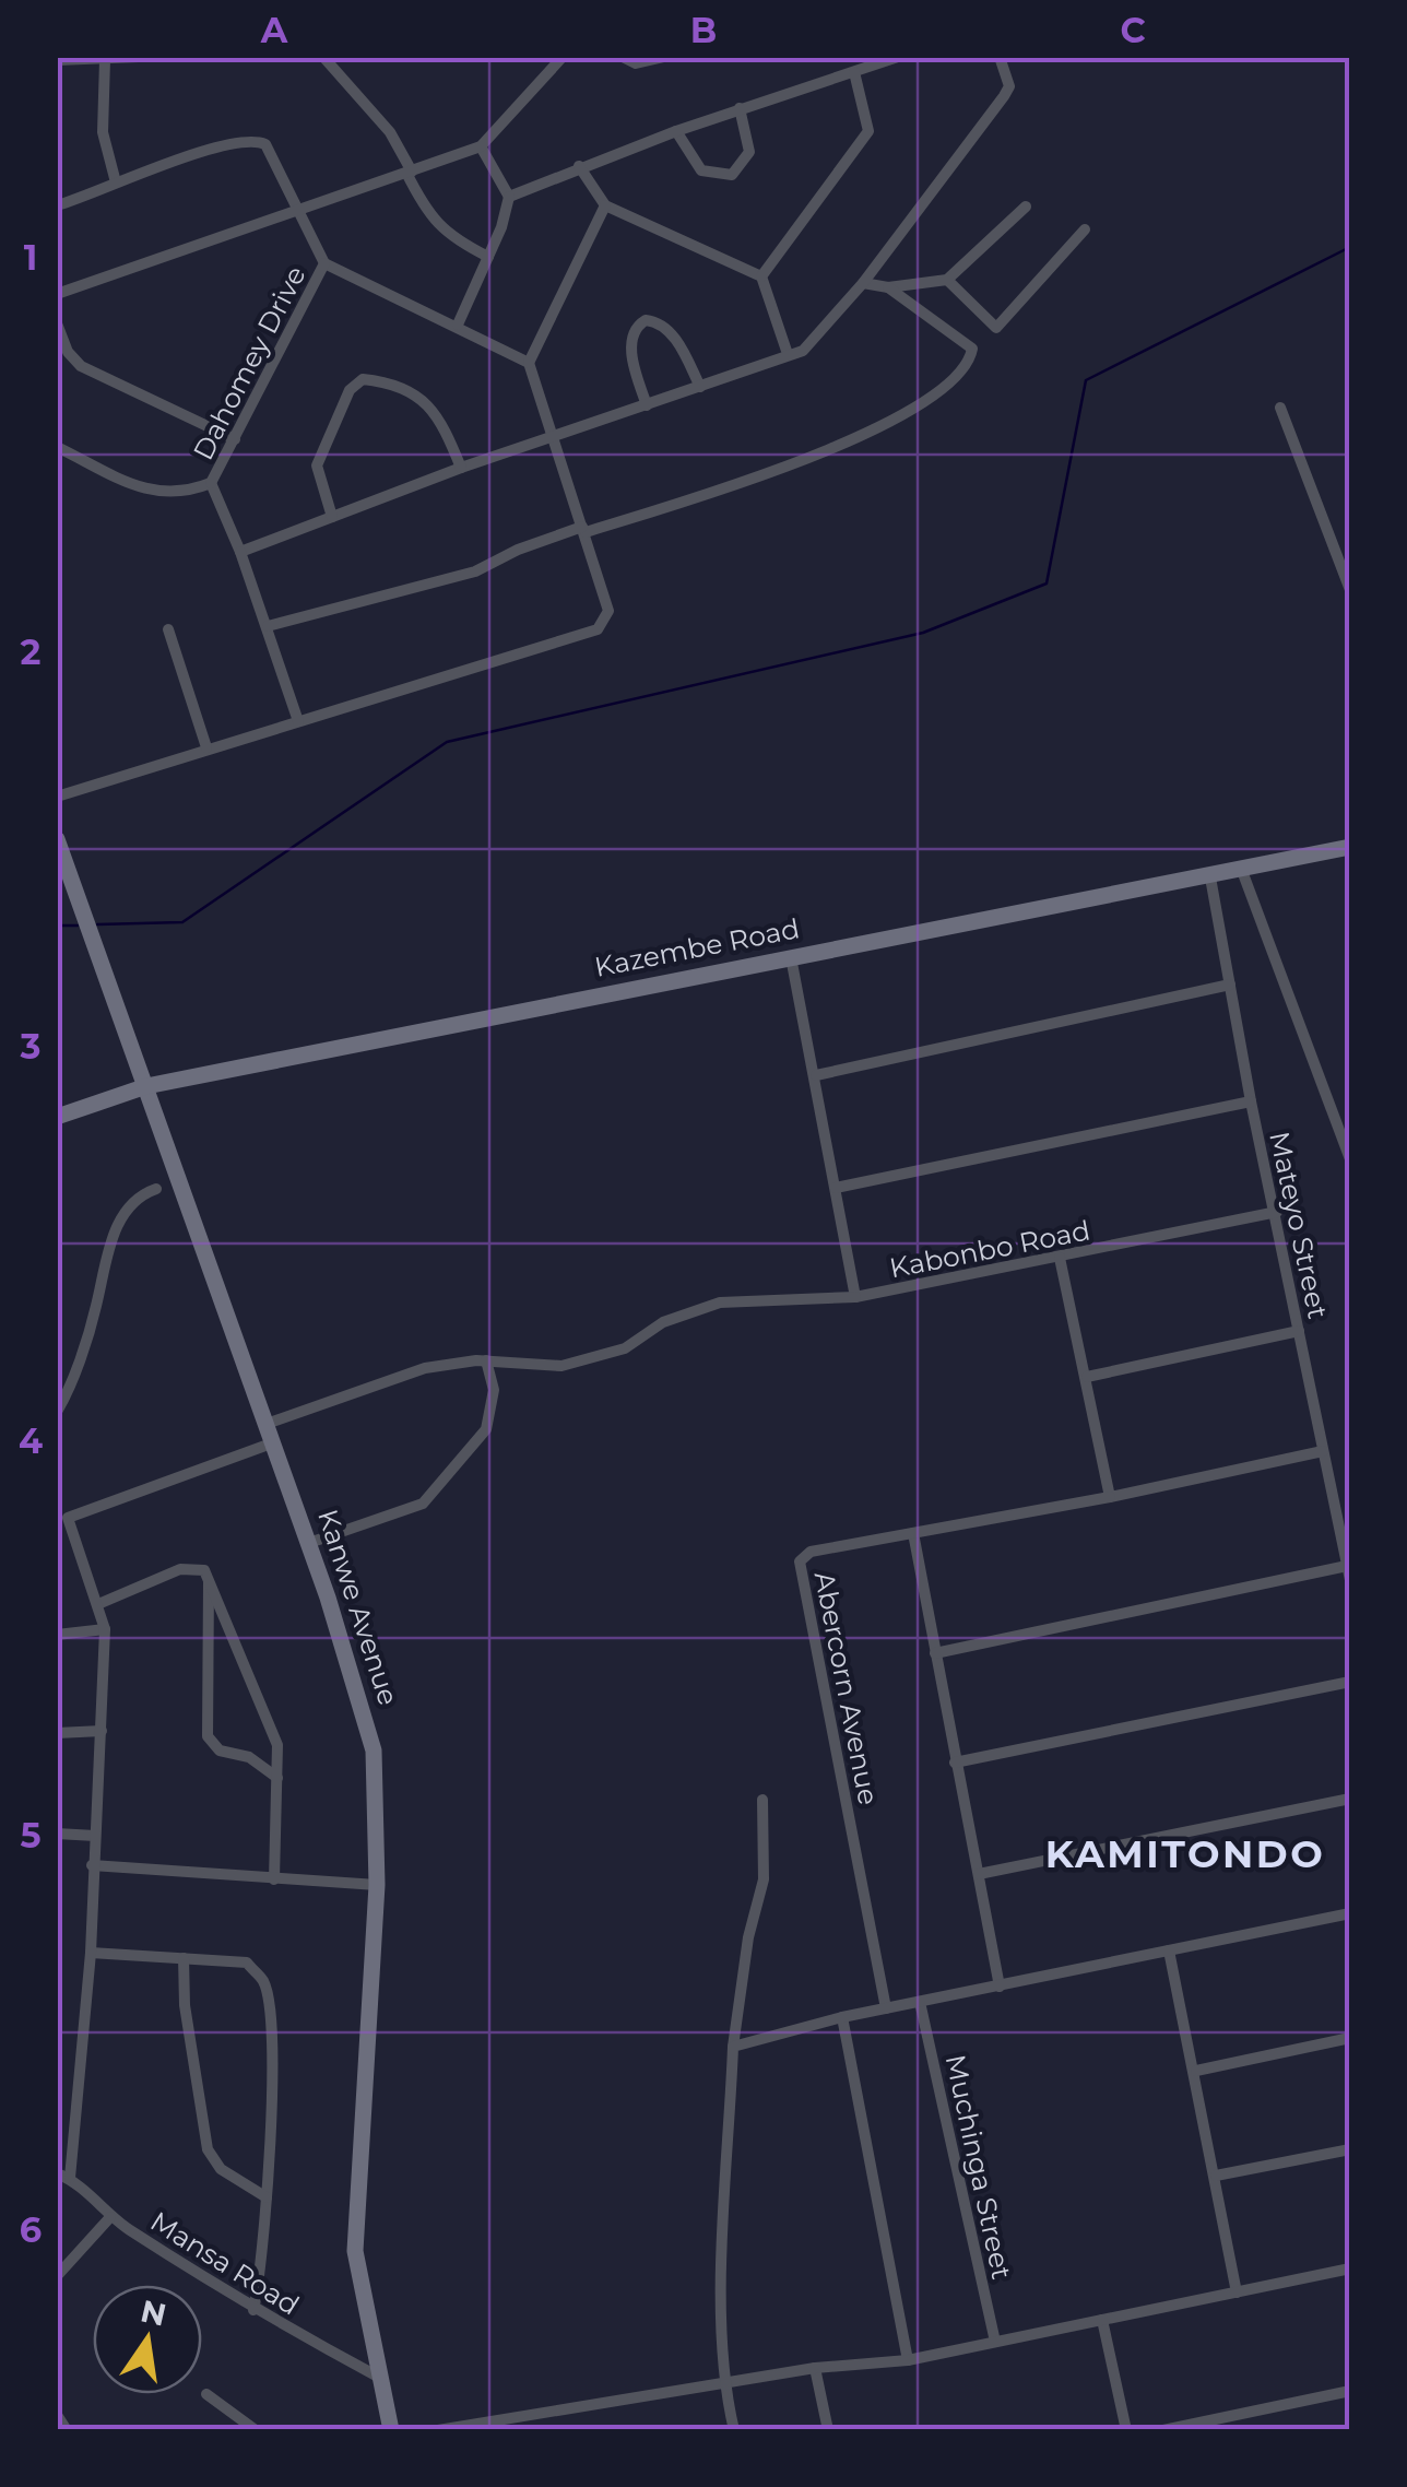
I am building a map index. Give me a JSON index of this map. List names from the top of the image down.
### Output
{
  "streets": {
    "main road": ["Kazembe Road", "Kanwe Avenue"],
    "street": [
      "Dahomey Drive",
      "Mateyo Street",
      "Kabonbo Road",
      "Abercorn Avenue",
      "Muchinga Street",
      "Mansa Road"
    ]
  },
  "crossings": [
    ["Kazembe Road", "Mateyo Street"],
    ["Kazembe Road", "Kabonbo Road"],
    ["Kazembe Road", "Kanwe Avenue"],
    ["Mateyo Street", "Kabonbo Road"],
    ["Mateyo Street", "Abercorn Avenue"],
    ["Kanwe Avenue", "Mansa Road"]
  ],
  "districts": ["KAMITONDO"],
  "north": "top",
  "grid": {
    "columns": ["A", "B", "C"],
    "rows": [
      "1",
      "2",
      "3",
      "4",
      "5",
      "6"
    ]
  }
}
